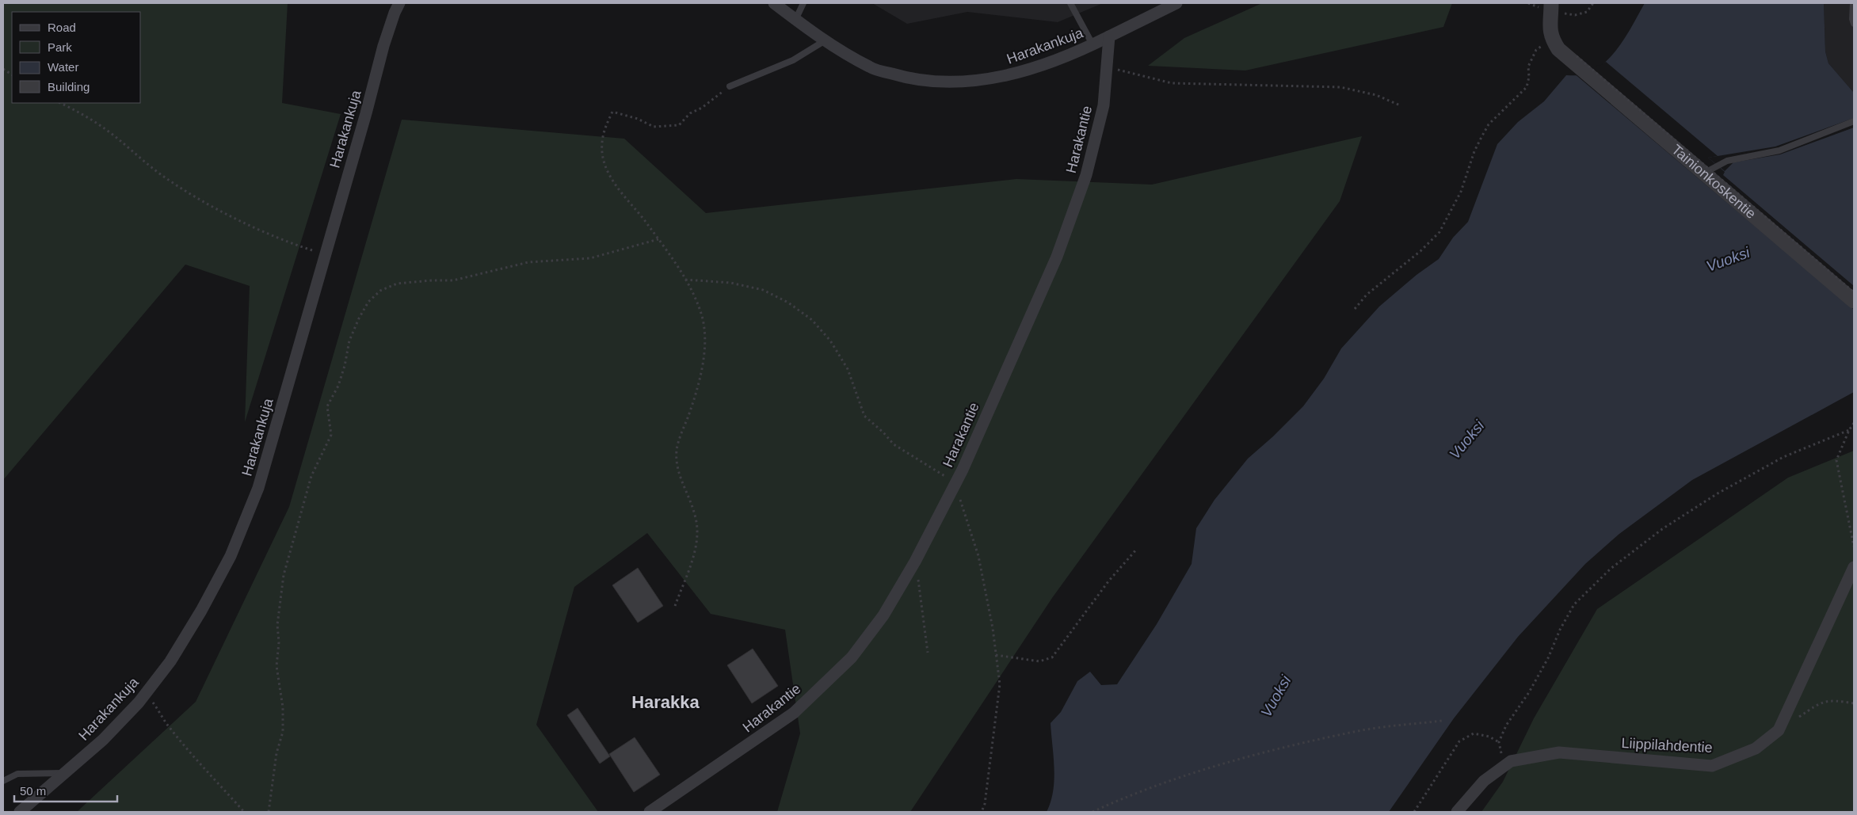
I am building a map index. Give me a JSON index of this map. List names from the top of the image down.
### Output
{
  "streets": {
    "street": [
      "Harakankuja",
      "Harakantie",
      "Tainionkoskentie",
      "Liippilahdentie"
    ]
  },
  "crossings": [
    ["Harakankuja", "Harakantie"]
  ],
  "districts": ["Harakka"],
  "water": ["Vuoksi"],
  "legend": [
    "Road",
    "Park",
    "Water",
    "Building"
  ],
  "scale_bar": "50 m"
}
